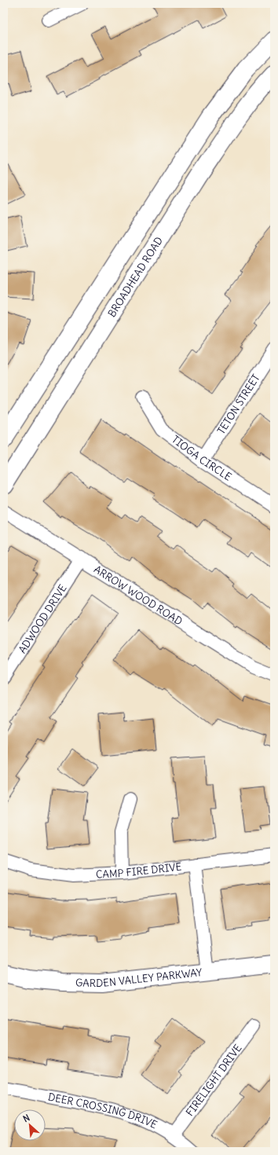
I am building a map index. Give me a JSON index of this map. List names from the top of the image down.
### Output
{
  "streets": {
    "street": [
      "BROADHEAD ROAD",
      "TETON STREET",
      "TIOGA CIRCLE",
      "ARROW WOOD ROAD",
      "ADWOOD DRIVE",
      "CAMP FIRE DRIVE",
      "GARDEN VALLEY PARKWAY",
      "FIRELIGHT DRIVE",
      "DEER CROSSING DRIVE"
    ]
  },
  "crossings": [
    ["TETON STREET", "TIOGA CIRCLE"],
    ["ARROW WOOD ROAD", "ADWOOD DRIVE"],
    ["FIRELIGHT DRIVE", "DEER CROSSING DRIVE"]
  ],
  "north": "top left"
}
